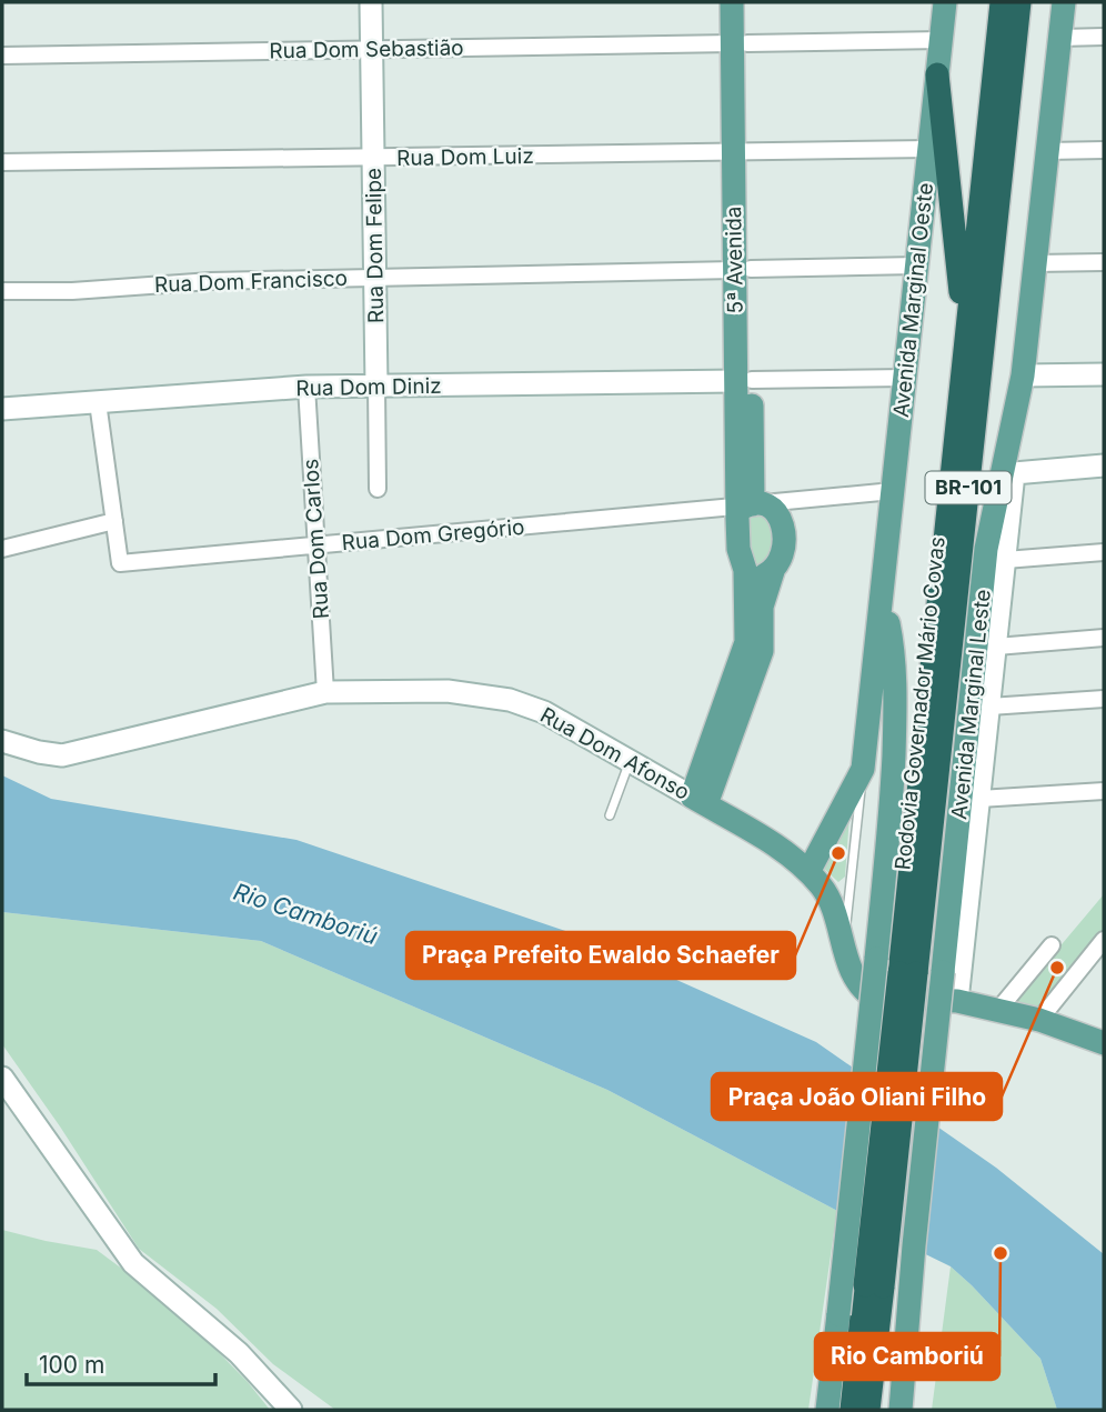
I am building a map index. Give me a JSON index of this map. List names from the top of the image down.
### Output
{
  "streets": {
    "highway": ["BR-101", "Rodovia Governador Mário Covas"],
    "main road": [
      "5ª Avenida",
      "Avenida Marginal Oeste",
      "Avenida Marginal Leste",
      "Rua Dom Afonso"
    ],
    "street": [
      "Rua Dom Sebastião",
      "Rua Dom Luiz",
      "Rua Dom Felipe",
      "Rua Dom Francisco",
      "Rua Dom Diniz",
      "Rua Dom Gregório",
      "Rua Dom Carlos"
    ]
  },
  "crossings": [
    ["Rua Dom Sebastião", "Rua Dom Felipe"],
    ["Rua Dom Sebastião", "5ª Avenida"],
    ["Rua Dom Sebastião", "Avenida Marginal Oeste"],
    ["Rua Dom Luiz", "Rua Dom Felipe"],
    ["Rua Dom Luiz", "5ª Avenida"],
    ["Rua Dom Luiz", "Avenida Marginal Oeste"],
    ["Rua Dom Felipe", "Rua Dom Francisco"],
    ["Rua Dom Felipe", "Rua Dom Diniz"],
    ["5ª Avenida", "Rua Dom Francisco"],
    ["5ª Avenida", "Rua Dom Diniz"],
    ["5ª Avenida", "Rua Dom Gregório"],
    ["Rua Dom Francisco", "Avenida Marginal Oeste"],
    ["Avenida Marginal Oeste", "Rua Dom Diniz"],
    ["Avenida Marginal Oeste", "Rua Dom Gregório"],
    ["Avenida Marginal Oeste", "Rua Dom Afonso"],
    ["Rua Dom Diniz", "Rua Dom Carlos"],
    ["Rua Dom Gregório", "Rua Dom Carlos"],
    ["Rua Dom Carlos", "Rua Dom Afonso"],
    ["Avenida Marginal Leste", "Rua Dom Afonso"]
  ],
  "water": ["Rio Camboriú"],
  "places": ["Praça Prefeito Ewaldo Schaefer", "Praça João Oliani Filho", "Rio Camboriú"],
  "scale_bar": "100 m"
}
